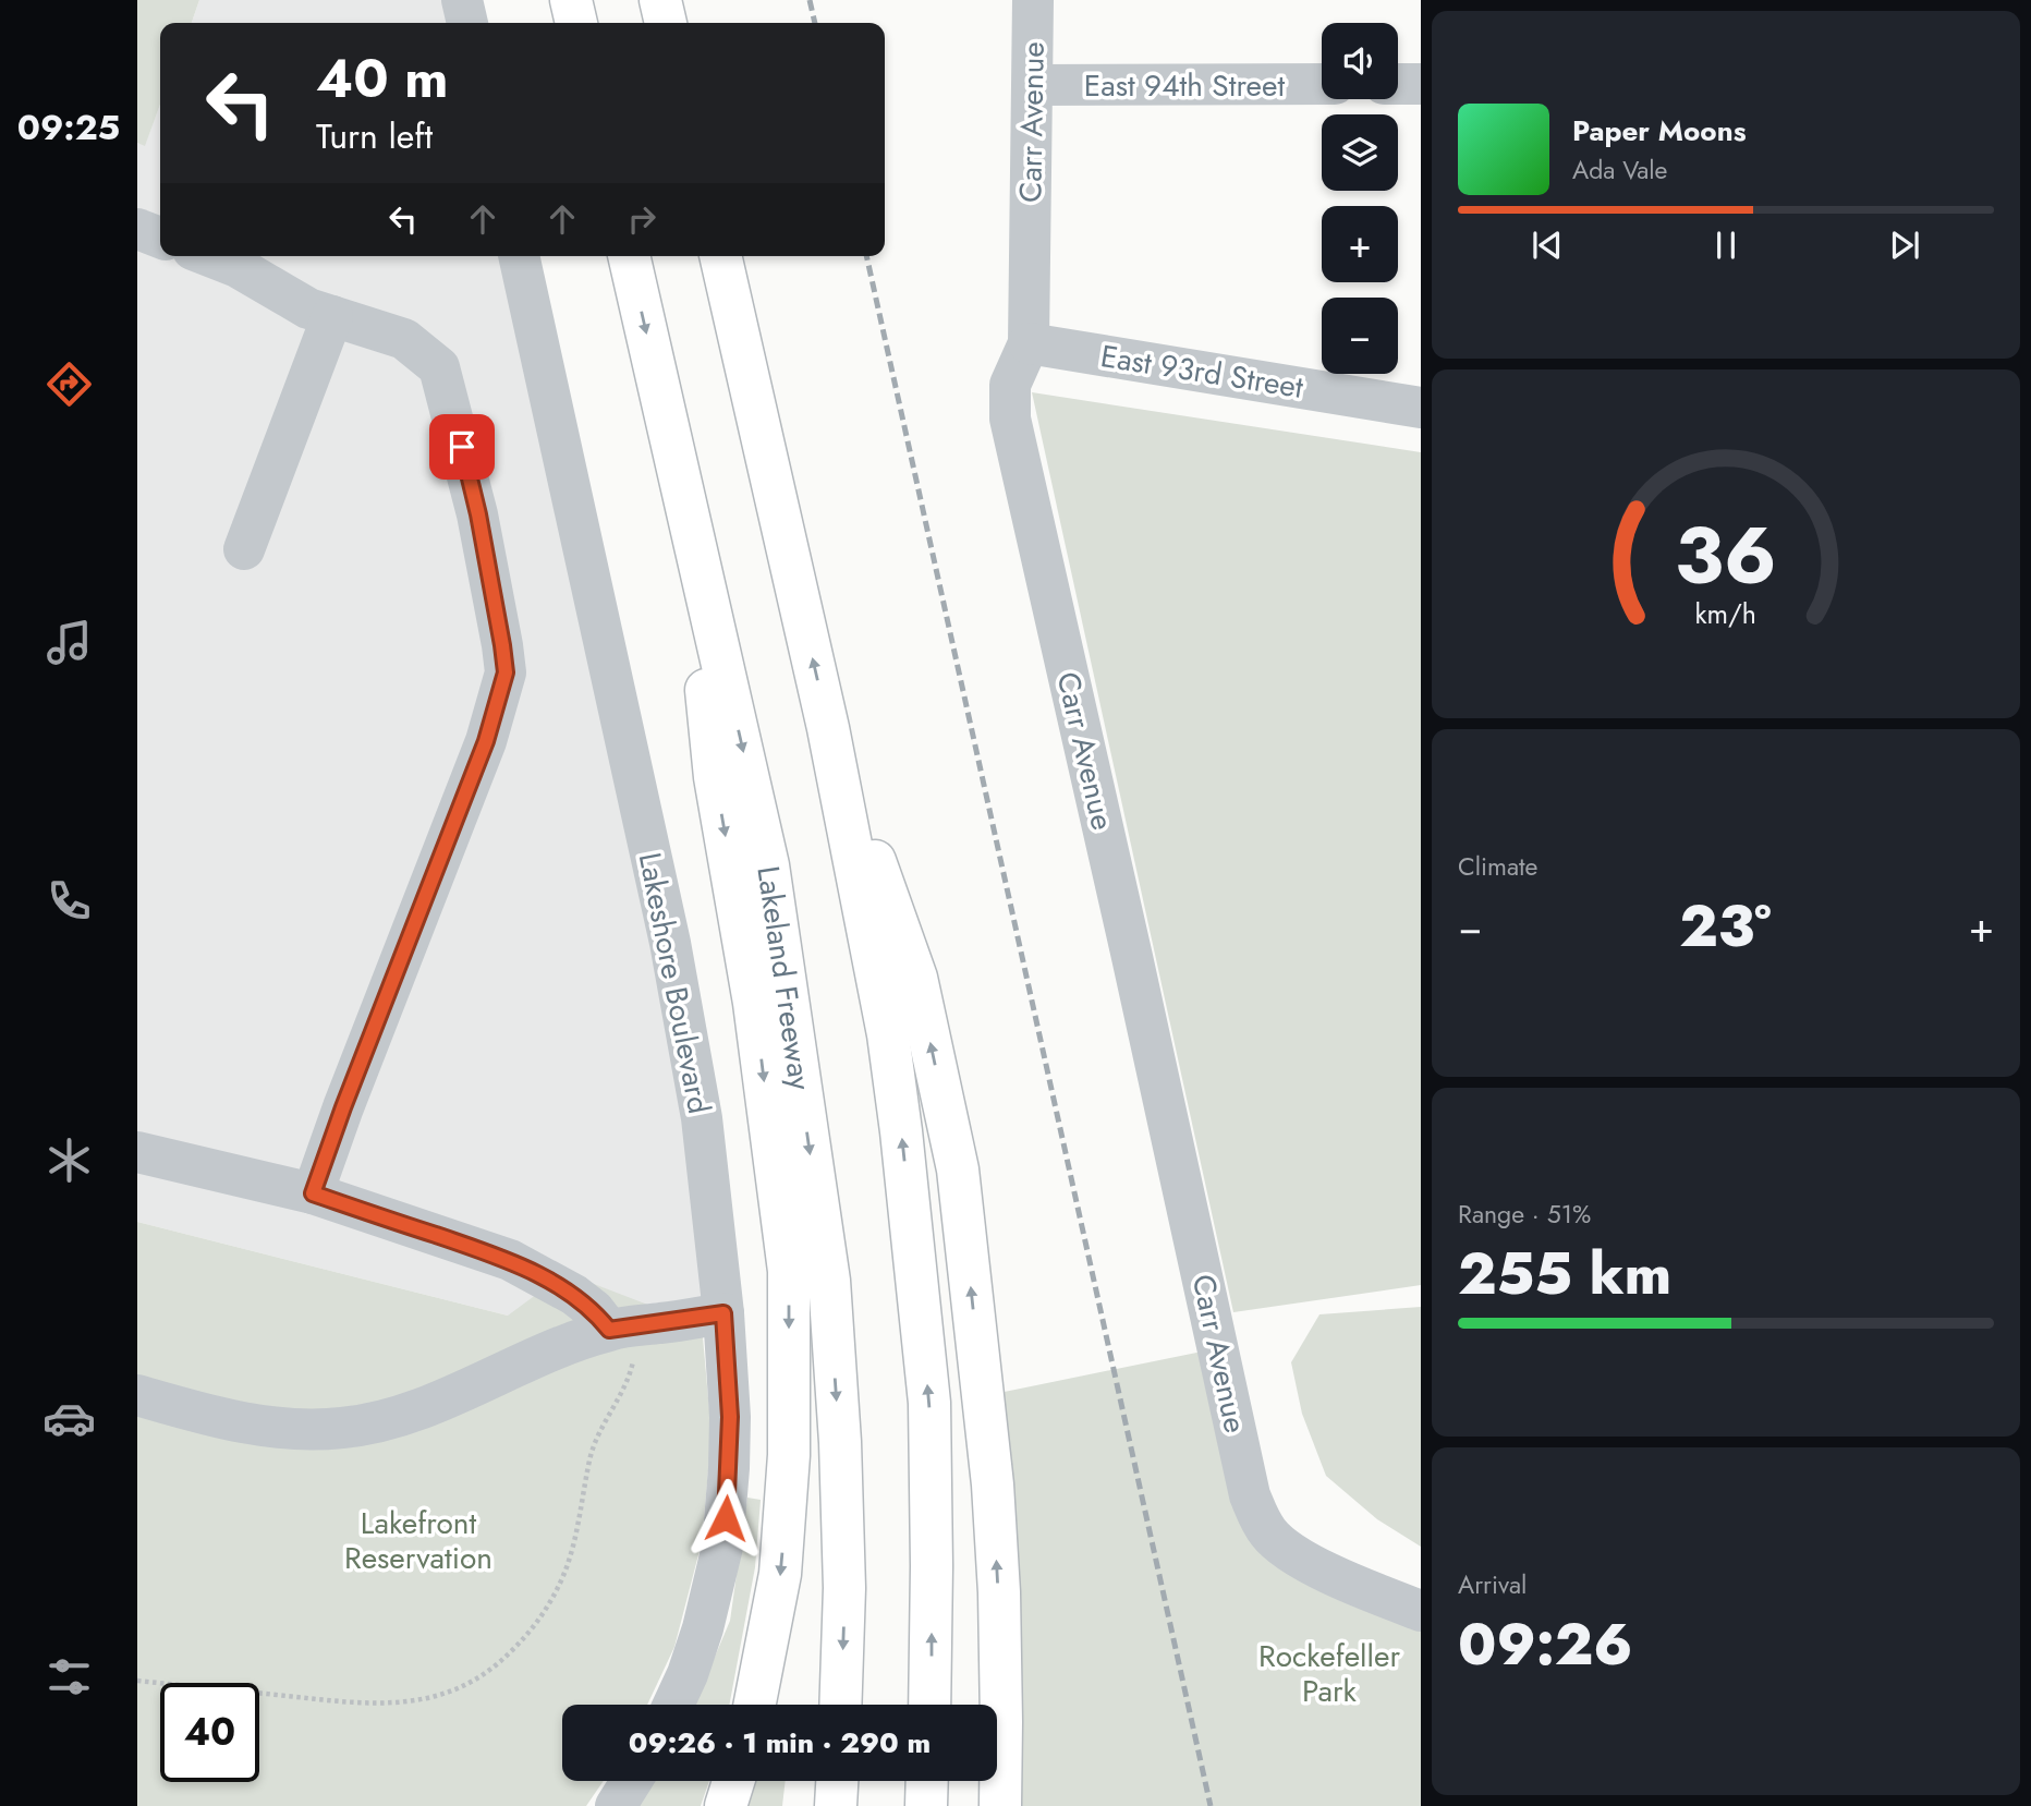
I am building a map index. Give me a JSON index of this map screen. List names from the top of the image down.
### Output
{
  "streets": {
    "highway": ["Lakeland Freeway"],
    "street": [
      "East 94th Street",
      "Carr Avenue",
      "East 93rd Street",
      "Lakeshore Boulevard"
    ]
  },
  "crossings": [
    ["East 94th Street", "Carr Avenue"],
    ["Carr Avenue", "East 93rd Street"]
  ],
  "parks": ["Lakefront Reservation", "Rockefeller Park"],
  "page": {
    "tabs": "09:25",
    "map_buttons": ["+", "−"],
    "turn": ["40 m", "Turn left"],
    "song": ["Paper Moons", "Ada Vale"],
    "tile": [
      "Climate",
      ["Range · 51%", "255 km"],
      ["Arrival", "09:26"]
    ],
    "heat": ["−", "23°", "+"],
    "limit": "40",
    "trip": "09:26 · 1 min · 290 m",
    "gauge": ["36", "km/h"]
  }
}
